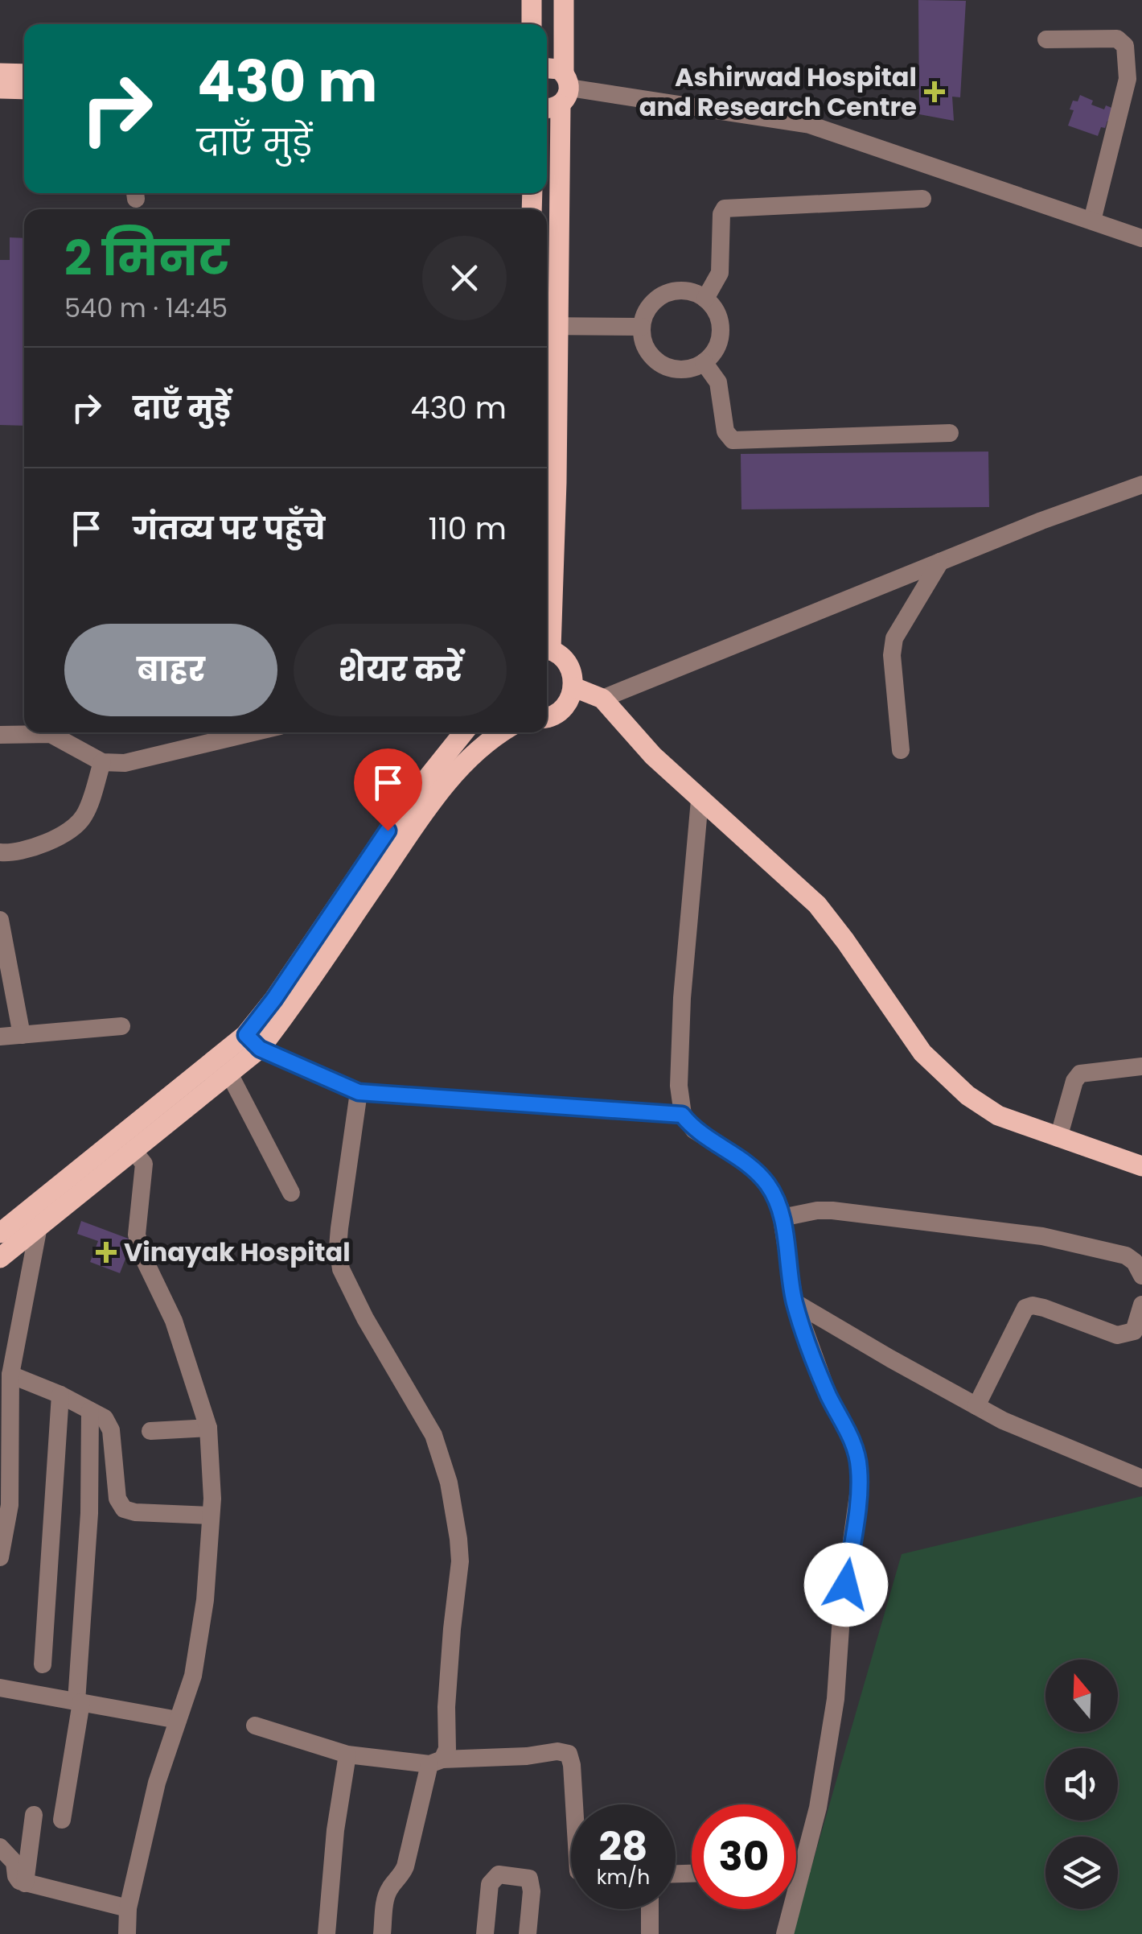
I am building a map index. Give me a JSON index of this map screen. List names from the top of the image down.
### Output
{
  "places": {
    "health": ["Ashirwad Hospital and Research Centre", "Vinayak Hospital"]
  },
  "north": "top",
  "page": {
    "turn": ["430 m", "दाएँ मुड़ें"],
    "heading": ["2 मिनट", "540 m · 14:45"],
    "list": [
      {
        "name": "दाएँ मुड़ें",
        "value": "430 m"
      },
      {
        "name": "गंतव्य पर पहुँचे",
        "value": "110 m"
      }
    ],
    "buttons": ["बाहर", "शेयर करें"],
    "speed": "28 km/h",
    "limit": "30"
  }
}
